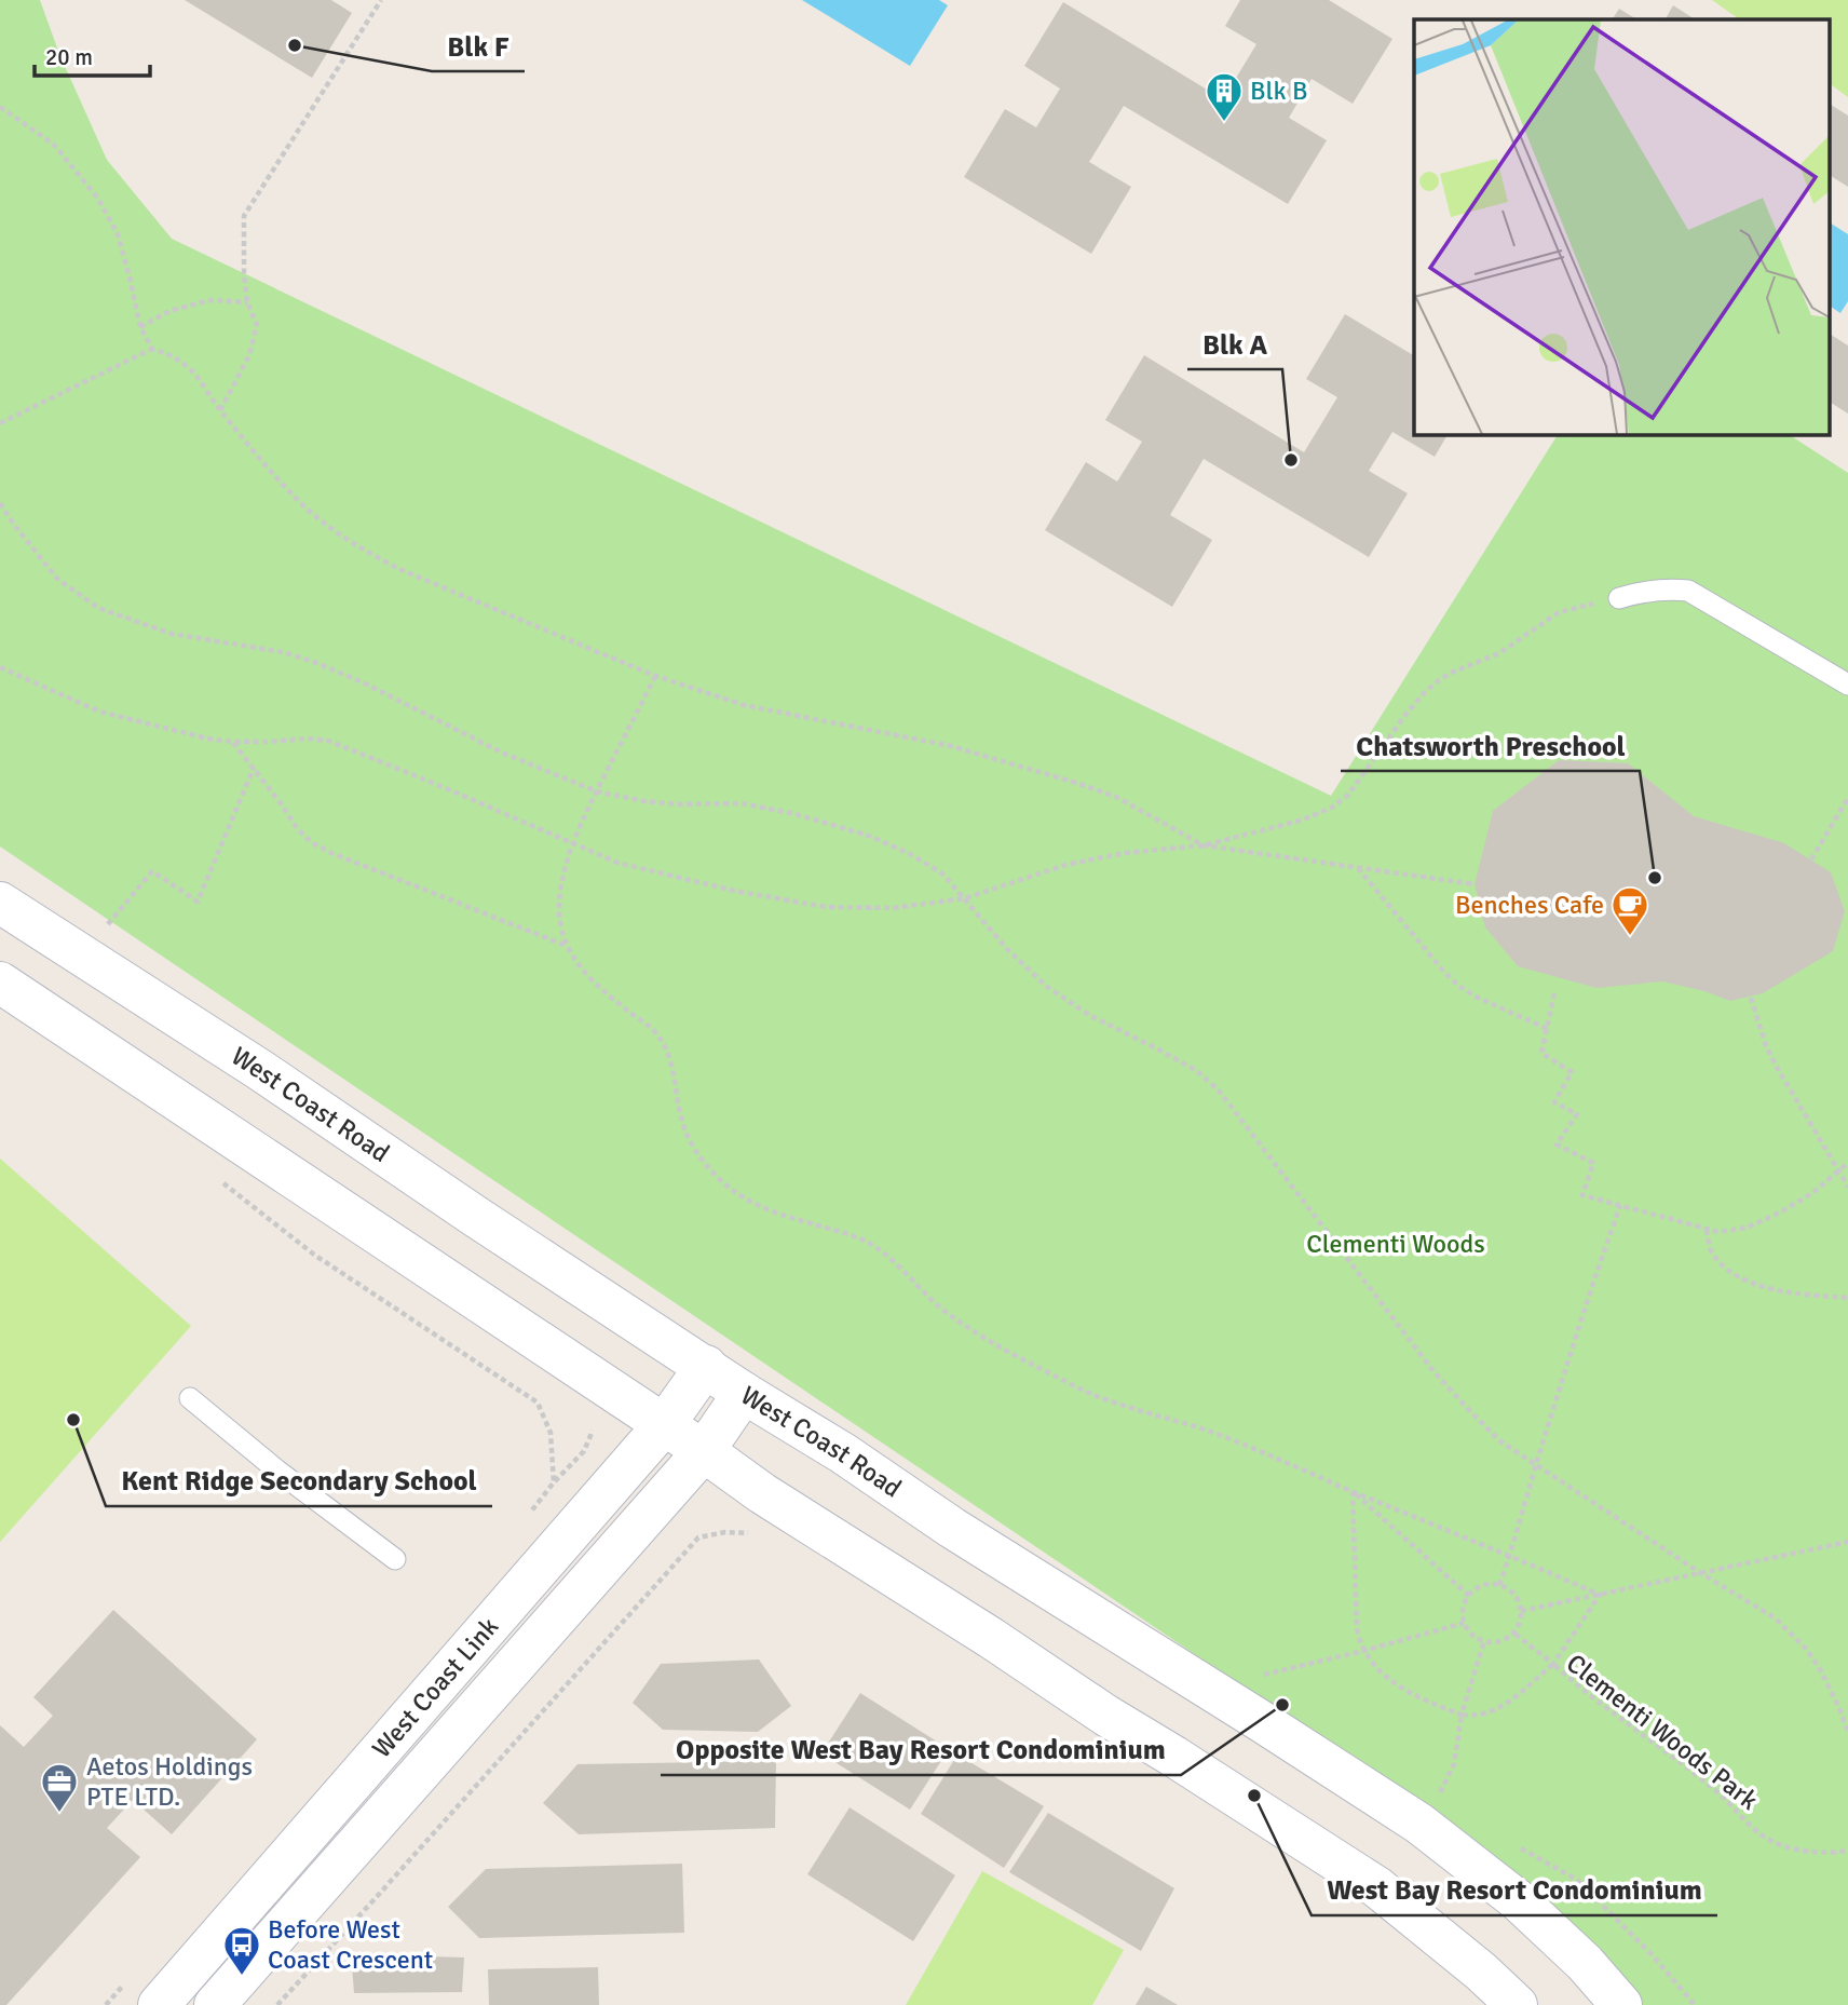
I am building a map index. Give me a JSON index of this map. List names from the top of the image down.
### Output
{
  "streets": {
    "main road": ["West Coast Road", "West Coast Link"],
    "path": ["Clementi Woods Park"]
  },
  "crossings": [
    ["West Coast Road", "West Coast Link"]
  ],
  "parks": ["Clementi Woods"],
  "places": {
    "other": [
      "Blk F",
      "Blk A",
      "Chatsworth Preschool",
      "Kent Ridge Secondary School",
      "Opposite West Bay Resort Condominium",
      "West Bay Resort Condominium"
    ],
    "building": ["Blk B"],
    "cafe": ["Benches Cafe"],
    "office": ["Aetos Holdings PTE LTD."],
    "bus stop": ["Before West Coast Crescent"]
  },
  "scale_bar": "20 m"
}
